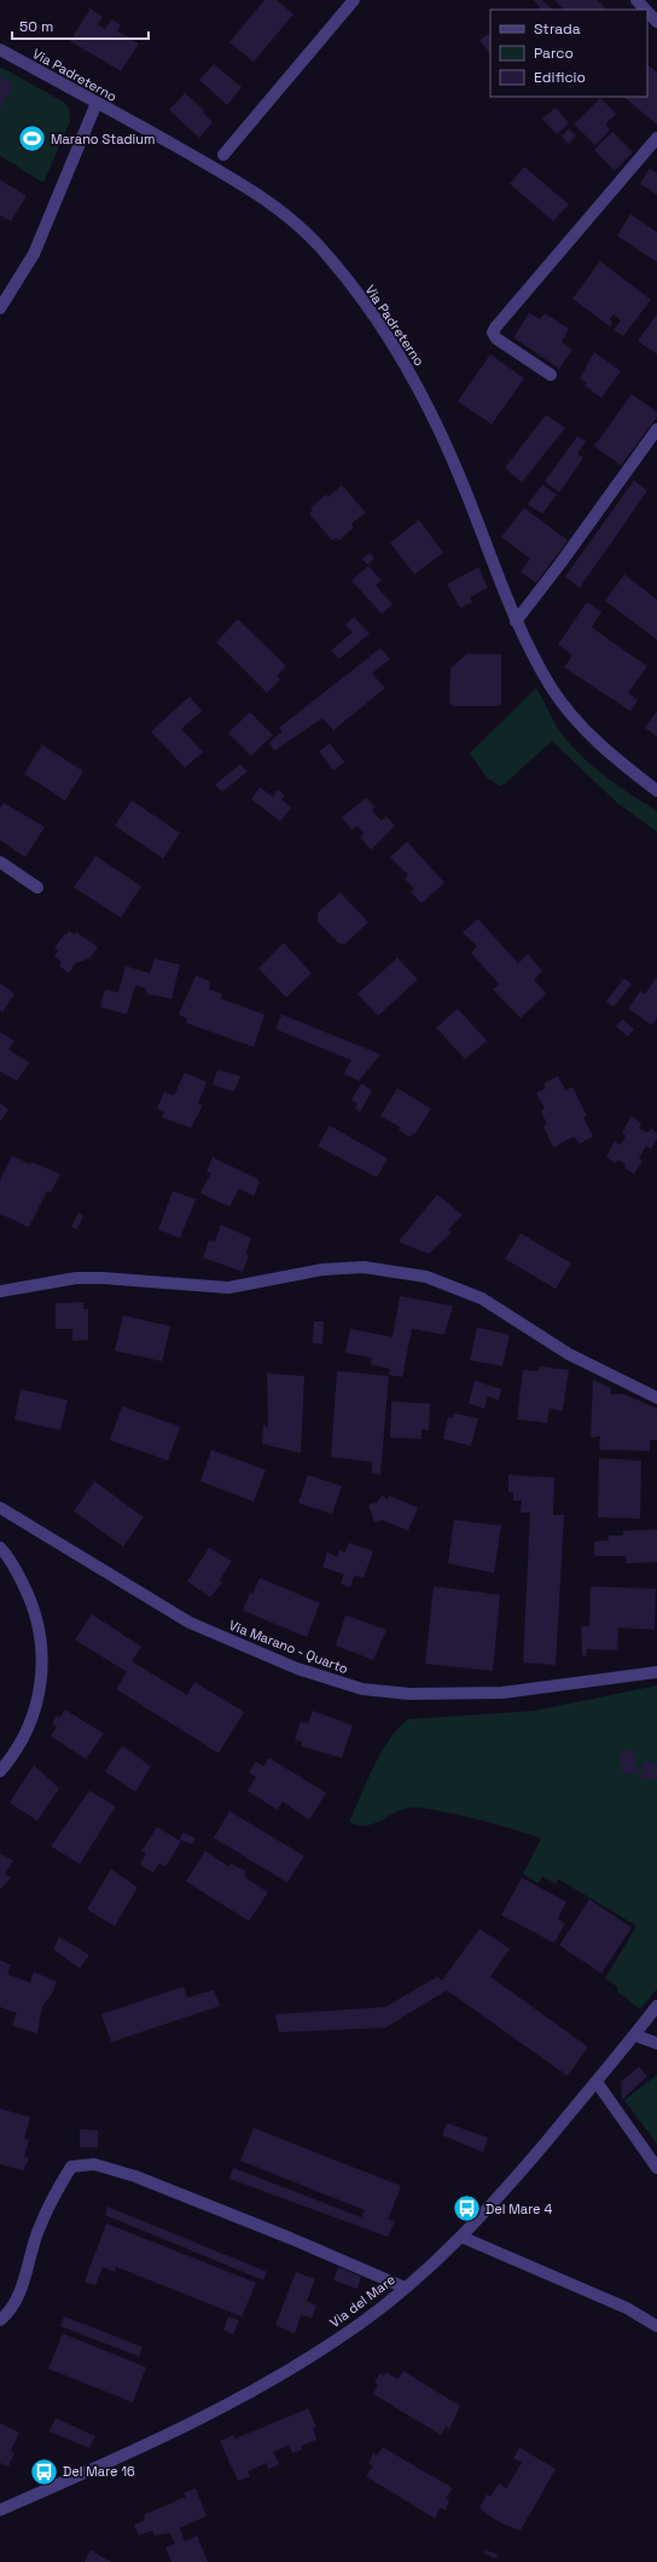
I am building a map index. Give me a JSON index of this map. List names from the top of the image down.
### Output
{
  "streets": {
    "street": ["Via Padreterno", "Via Marano - Quarto", "Via del Mare"]
  },
  "places": {
    "sports": ["Marano Stadium"],
    "bus stop": ["Del Mare 4", "Del Mare 16"]
  },
  "legend": ["Strada", "Parco", "Edificio"],
  "scale_bar": "50 m"
}
